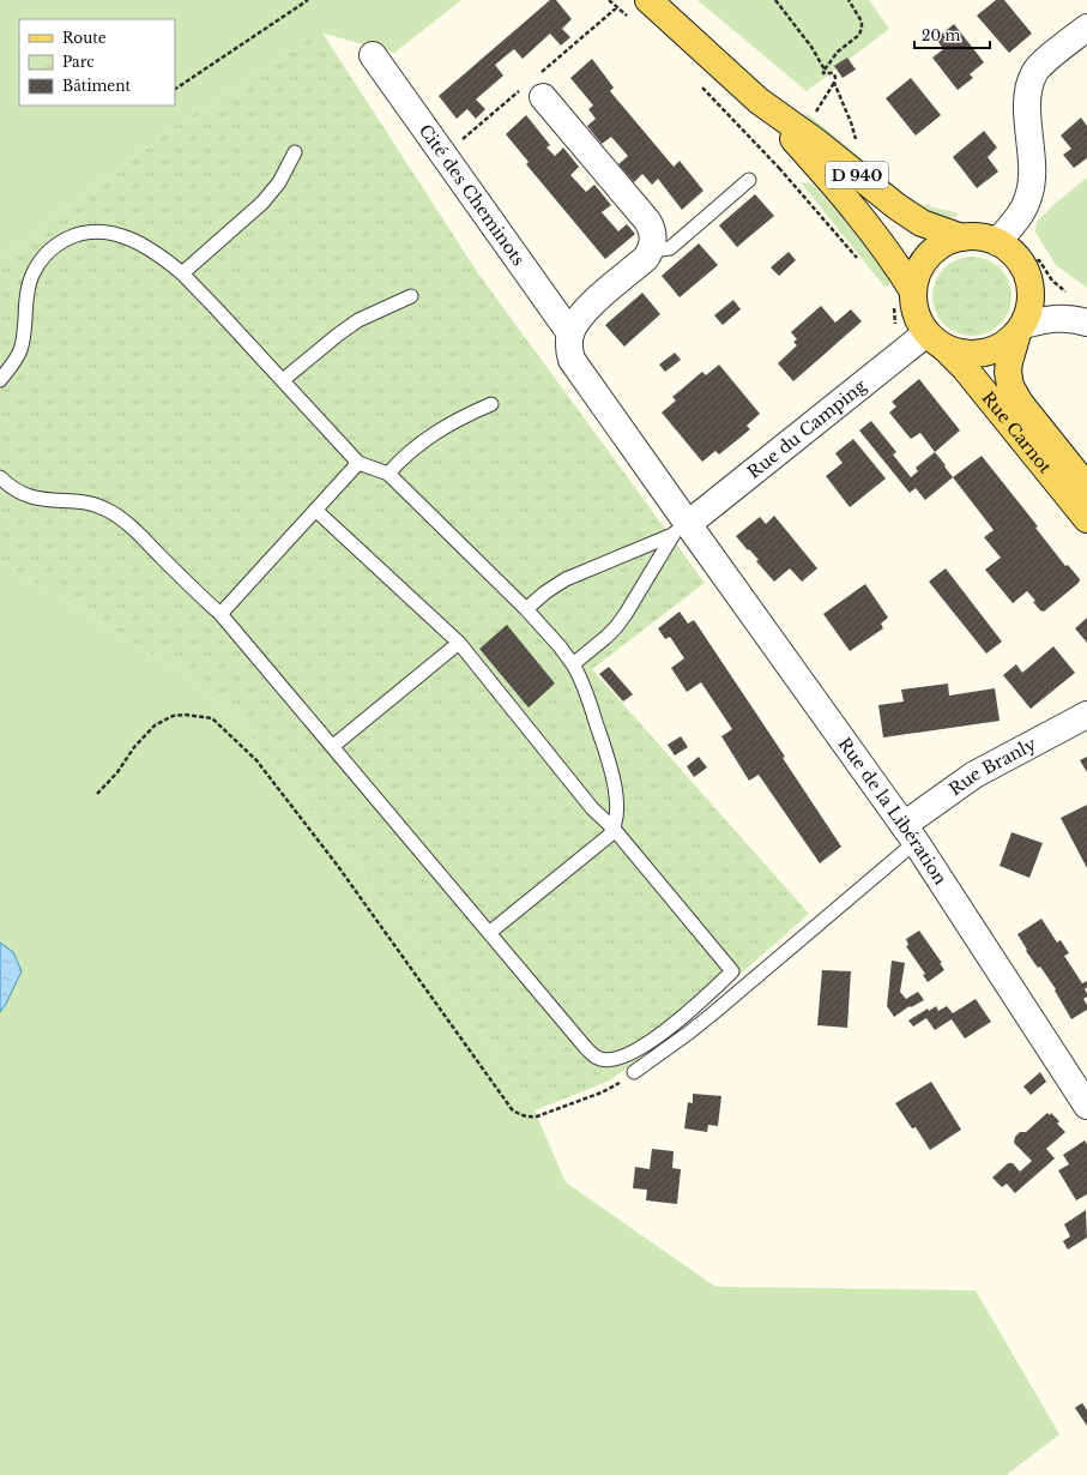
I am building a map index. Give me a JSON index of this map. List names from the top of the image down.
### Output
{
  "streets": {
    "main road": ["D 940", "Rue Carnot"],
    "street": [
      "Cité des Cheminots",
      "Rue du Camping",
      "Rue Branly",
      "Rue de la Libération"
    ]
  },
  "crossings": [
    ["D 940", "Rue du Camping"],
    ["D 940", "Rue Carnot"],
    ["Rue du Camping", "Rue Carnot"],
    ["Rue du Camping", "Rue de la Libération"],
    ["Rue Branly", "Rue de la Libération"]
  ],
  "legend": ["Route", "Parc", "Bâtiment"],
  "scale_bar": "20 m"
}
